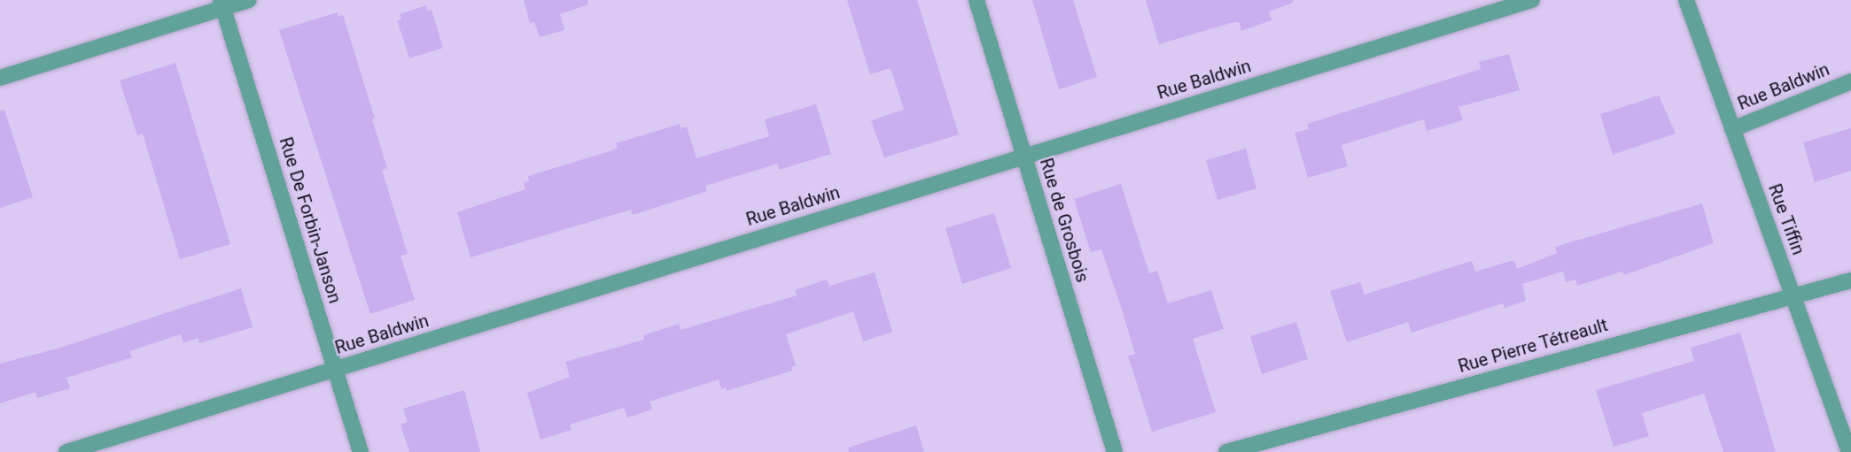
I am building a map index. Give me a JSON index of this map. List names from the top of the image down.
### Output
{
  "streets": {
    "street": [
      "Rue Baldwin",
      "Rue Tiffin",
      "Rue De Forbin-Janson",
      "Rue de Grosbois",
      "Rue Pierre Tétreault"
    ]
  },
  "crossings": [
    ["Rue Baldwin", "Rue Tiffin"],
    ["Rue Baldwin", "Rue De Forbin-Janson"],
    ["Rue Baldwin", "Rue de Grosbois"],
    ["Rue Tiffin", "Rue Pierre Tétreault"]
  ]
}
